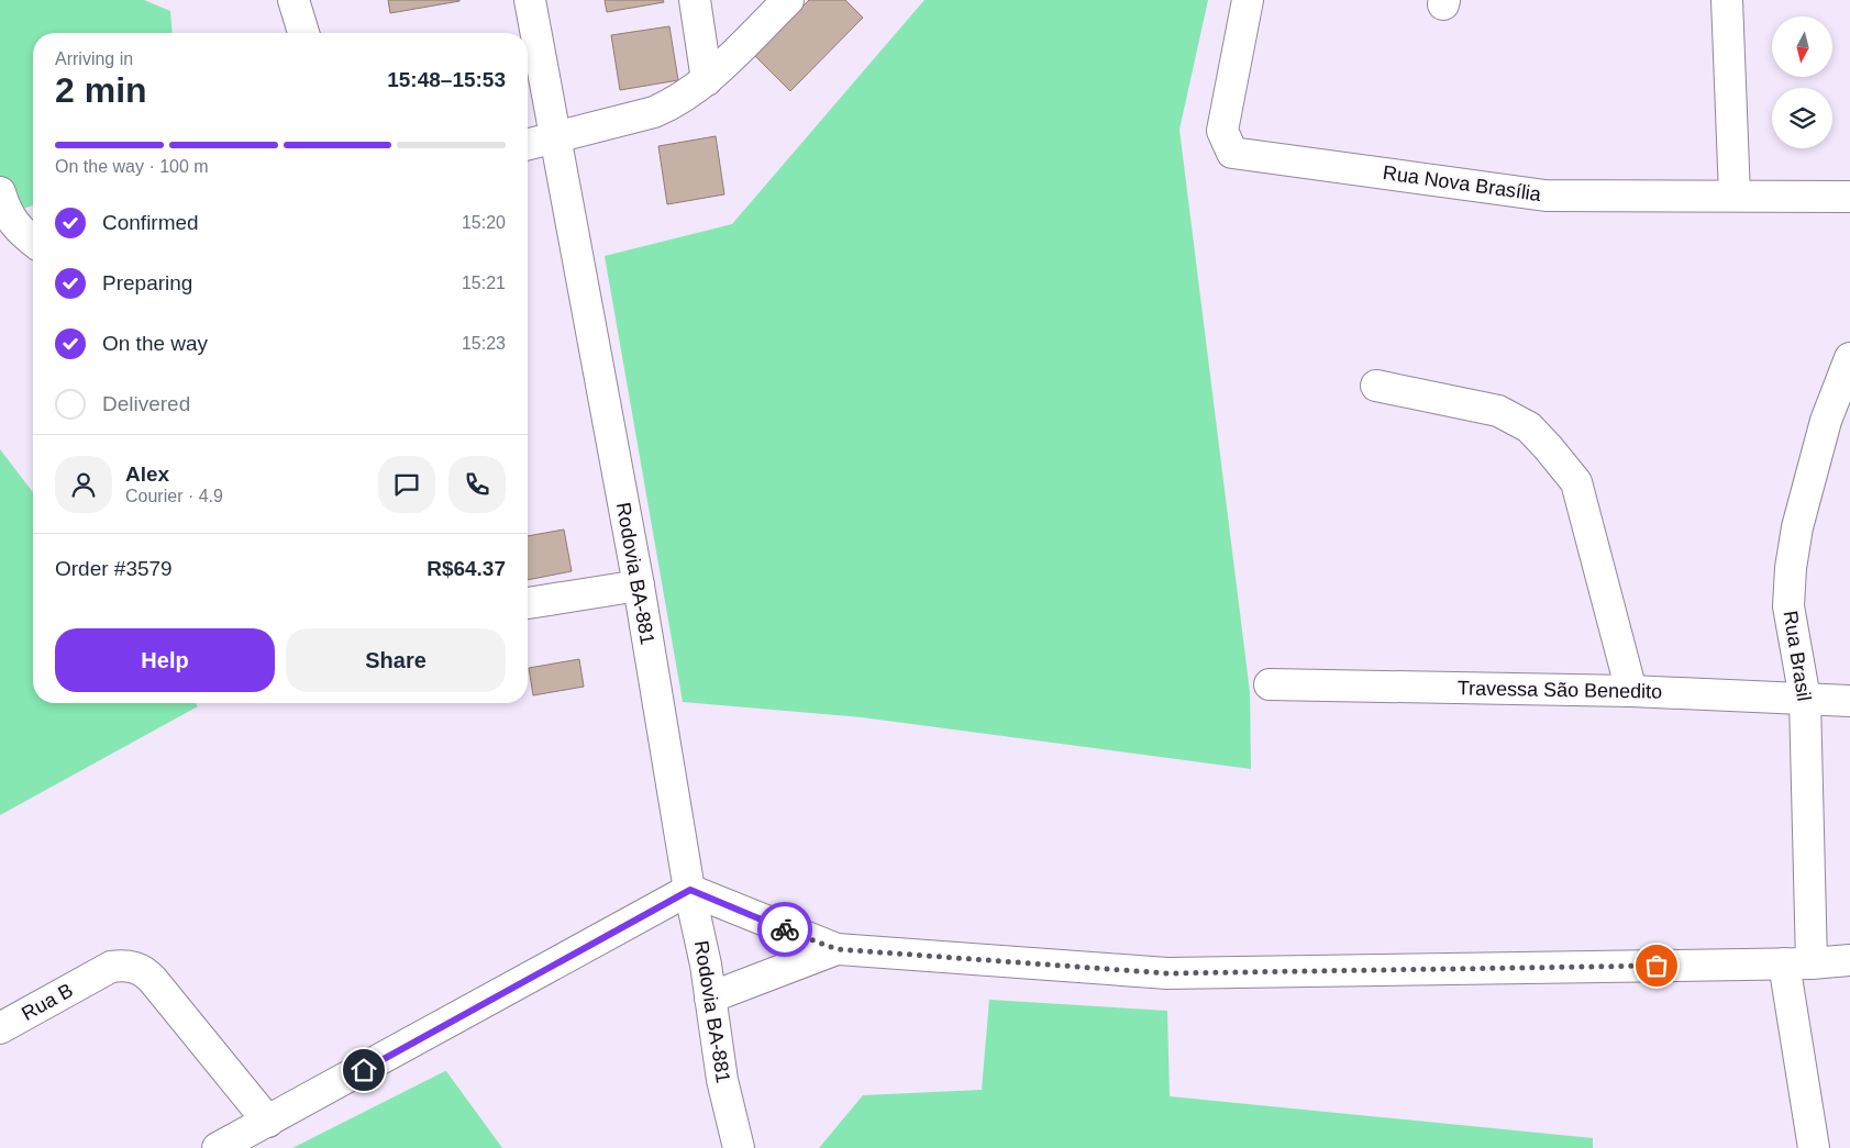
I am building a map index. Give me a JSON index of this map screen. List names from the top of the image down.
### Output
{
  "streets": {
    "street": [
      "Rua Nova Brasília",
      "Rodovia BA-881",
      "Rua Brasil",
      "Travessa São Benedito",
      "Rua B"
    ]
  },
  "crossings": [
    ["Rua Brasil", "Travessa São Benedito"]
  ],
  "north": "bottom",
  "page": {
    "heading": ["2 min", "Arriving in", "15:48–15:53"],
    "panel": [
      "Alex",
      "Courier · 4.9",
      "Order #3579",
      "R$64.37"
    ],
    "bar": "On the way · 100 m",
    "list": [
      ["Confirmed", "15:20"],
      ["Preparing", "15:21"],
      ["On the way", "15:23"],
      "Delivered"
    ],
    "buttons": ["Help", "Share"]
  }
}
